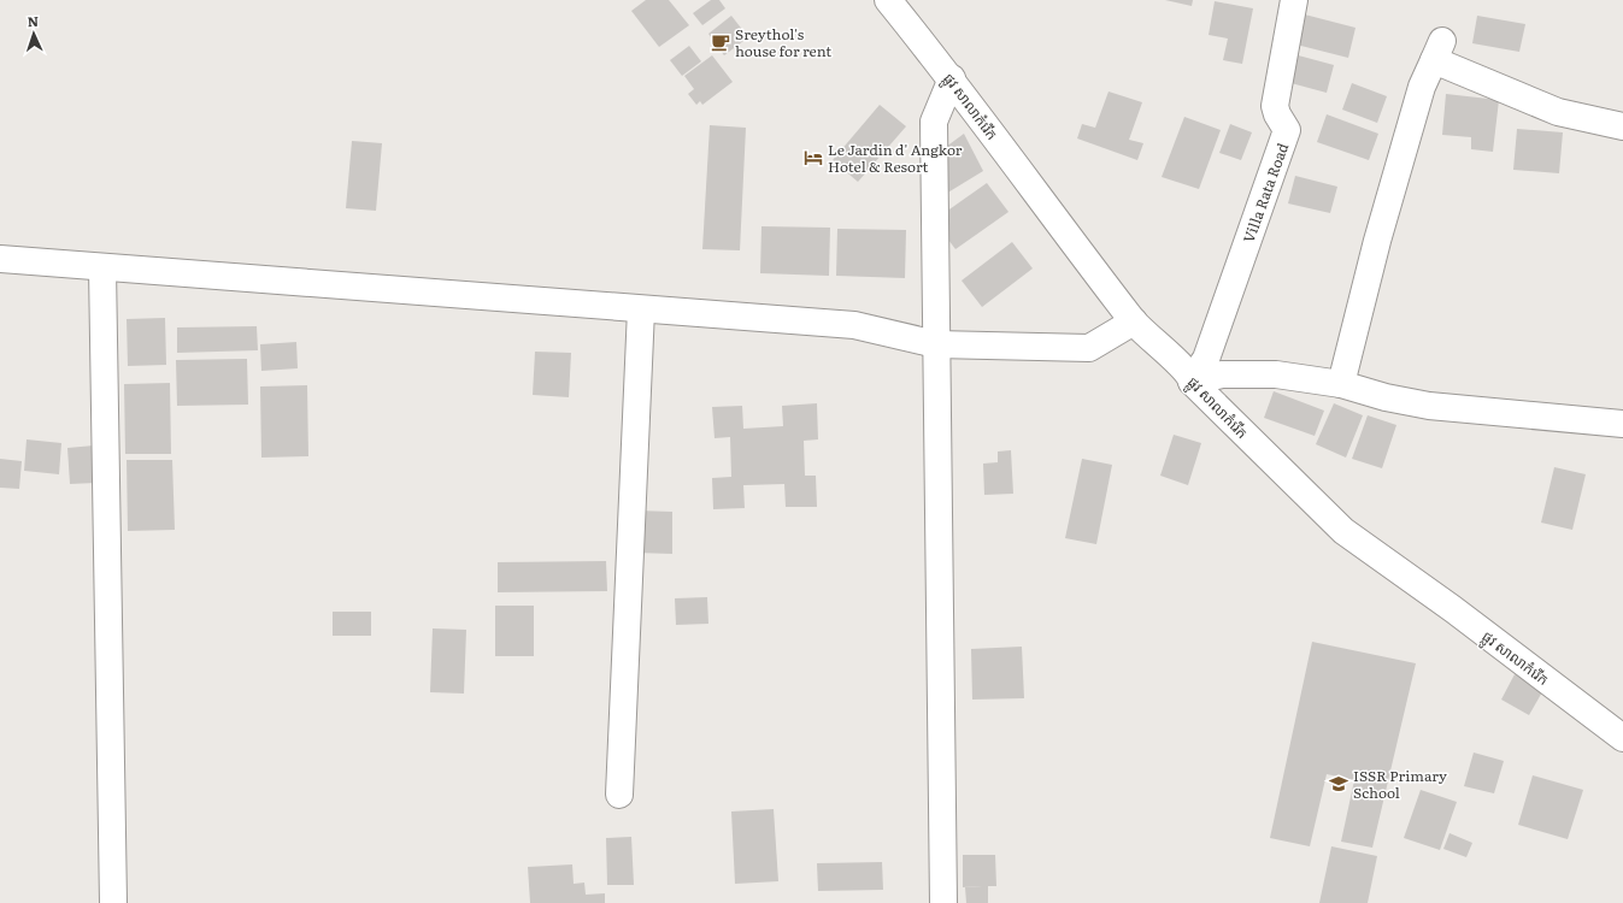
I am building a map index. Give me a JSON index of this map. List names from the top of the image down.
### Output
{
  "streets": {
    "street": ["ផ្លូវ សាលាកំរើក", "Villa Rata Road"]
  },
  "crossings": [
    ["ផ្លូវ សាលាកំរើក", "Villa Rata Road"]
  ],
  "places": {
    "cafe": ["Sreythol's house for rent"],
    "hotel": ["Le Jardin d' Angkor Hotel & Resort"],
    "school or university": ["ISSR Primary School"]
  },
  "north": "top"
}
